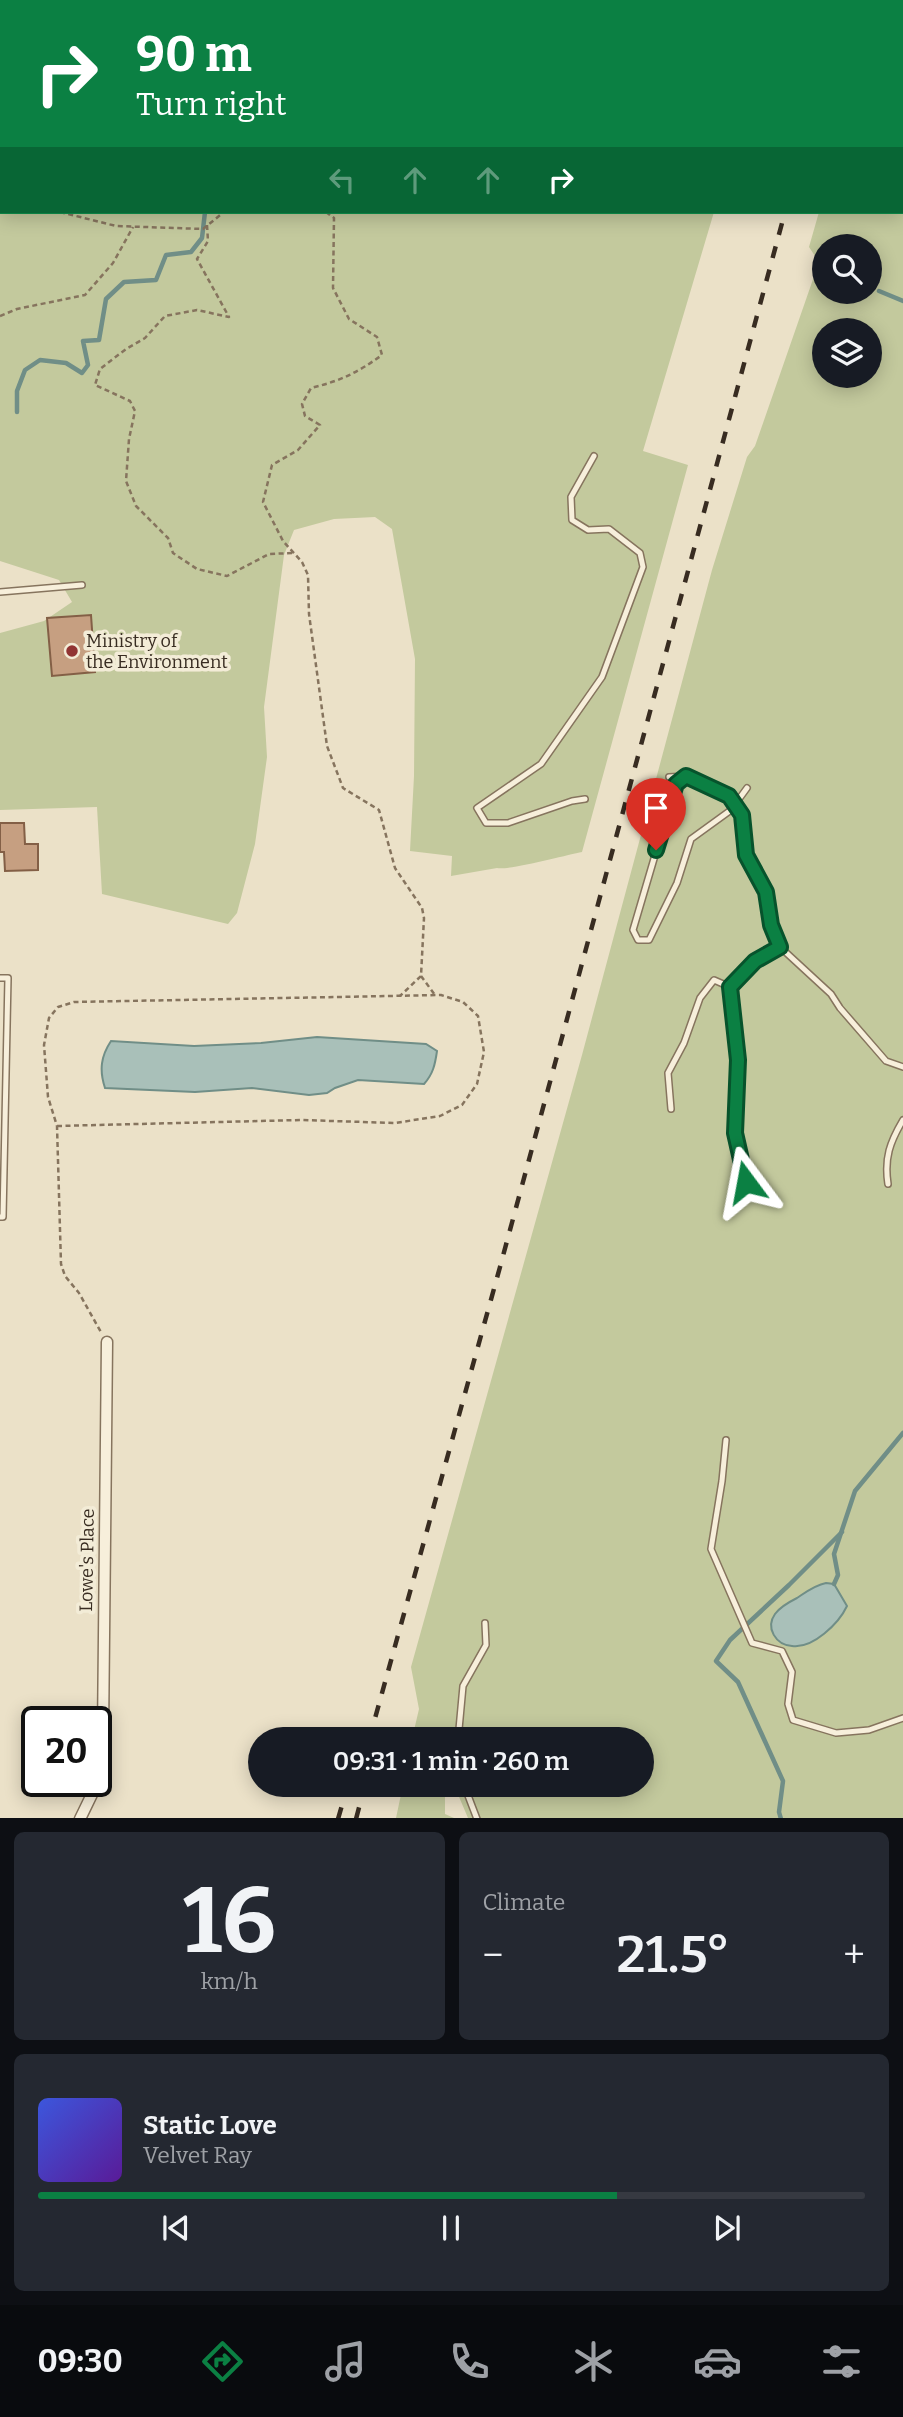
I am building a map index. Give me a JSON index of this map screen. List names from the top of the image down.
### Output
{
  "streets": {
    "street": ["Lowe's Place"]
  },
  "places": ["Ministry of the Environment"],
  "page": {
    "turn": ["90 m", "Turn right"],
    "limit": "20",
    "trip": "09:31 · 1 min · 260 m",
    "tile": [
      ["16", "km/h"],
      "Climate"
    ],
    "heat": ["−", "21.5°", "+"],
    "song": ["Static Love", "Velvet Ray"],
    "tabs": "09:30"
  }
}
